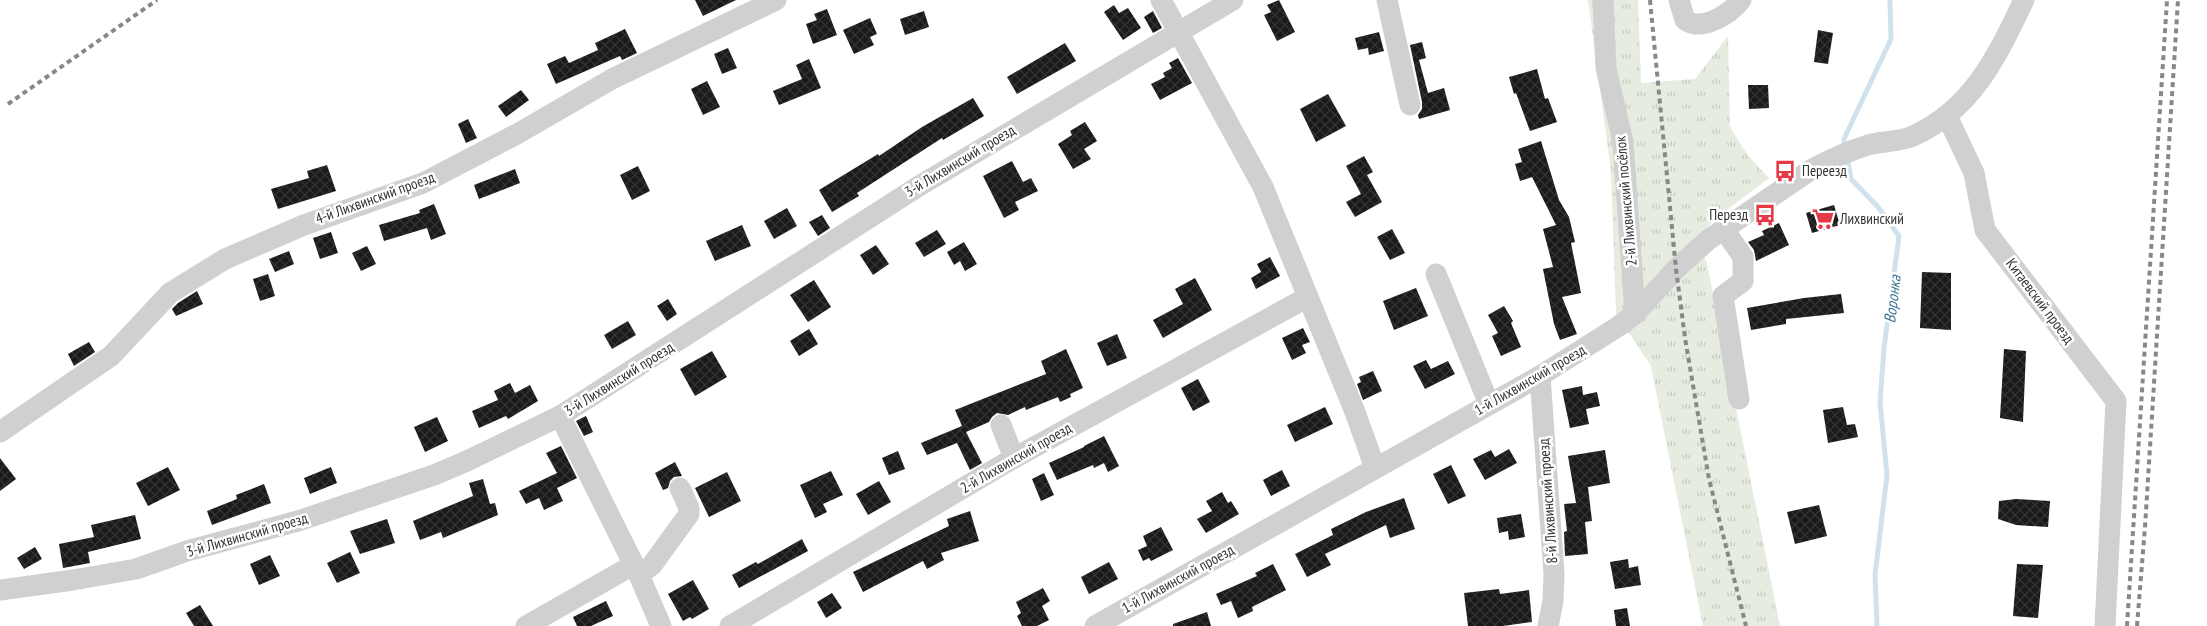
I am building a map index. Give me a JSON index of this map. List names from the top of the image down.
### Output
{
  "streets": {
    "street": [
      "3-й Лихвинский проезд",
      "4-й Лихвинский проезд",
      "2-й Лихвинский посёлок",
      "Китаевский проезд",
      "1-й Лихвинский проезд",
      "2-й Лихвинский проезд",
      "8-й Лихвинский проезд"
    ]
  },
  "crossings": [
    ["2-й Лихвинский посёлок", "1-й Лихвинский проезд"],
    ["Китаевский проезд", "1-й Лихвинский проезд"],
    ["1-й Лихвинский проезд", "8-й Лихвинский проезд"]
  ],
  "water": ["Воронка"],
  "places": {
    "bus stop": ["Переезд", "Перезд"],
    "supermarket": ["Лихвинский"]
  }
}
